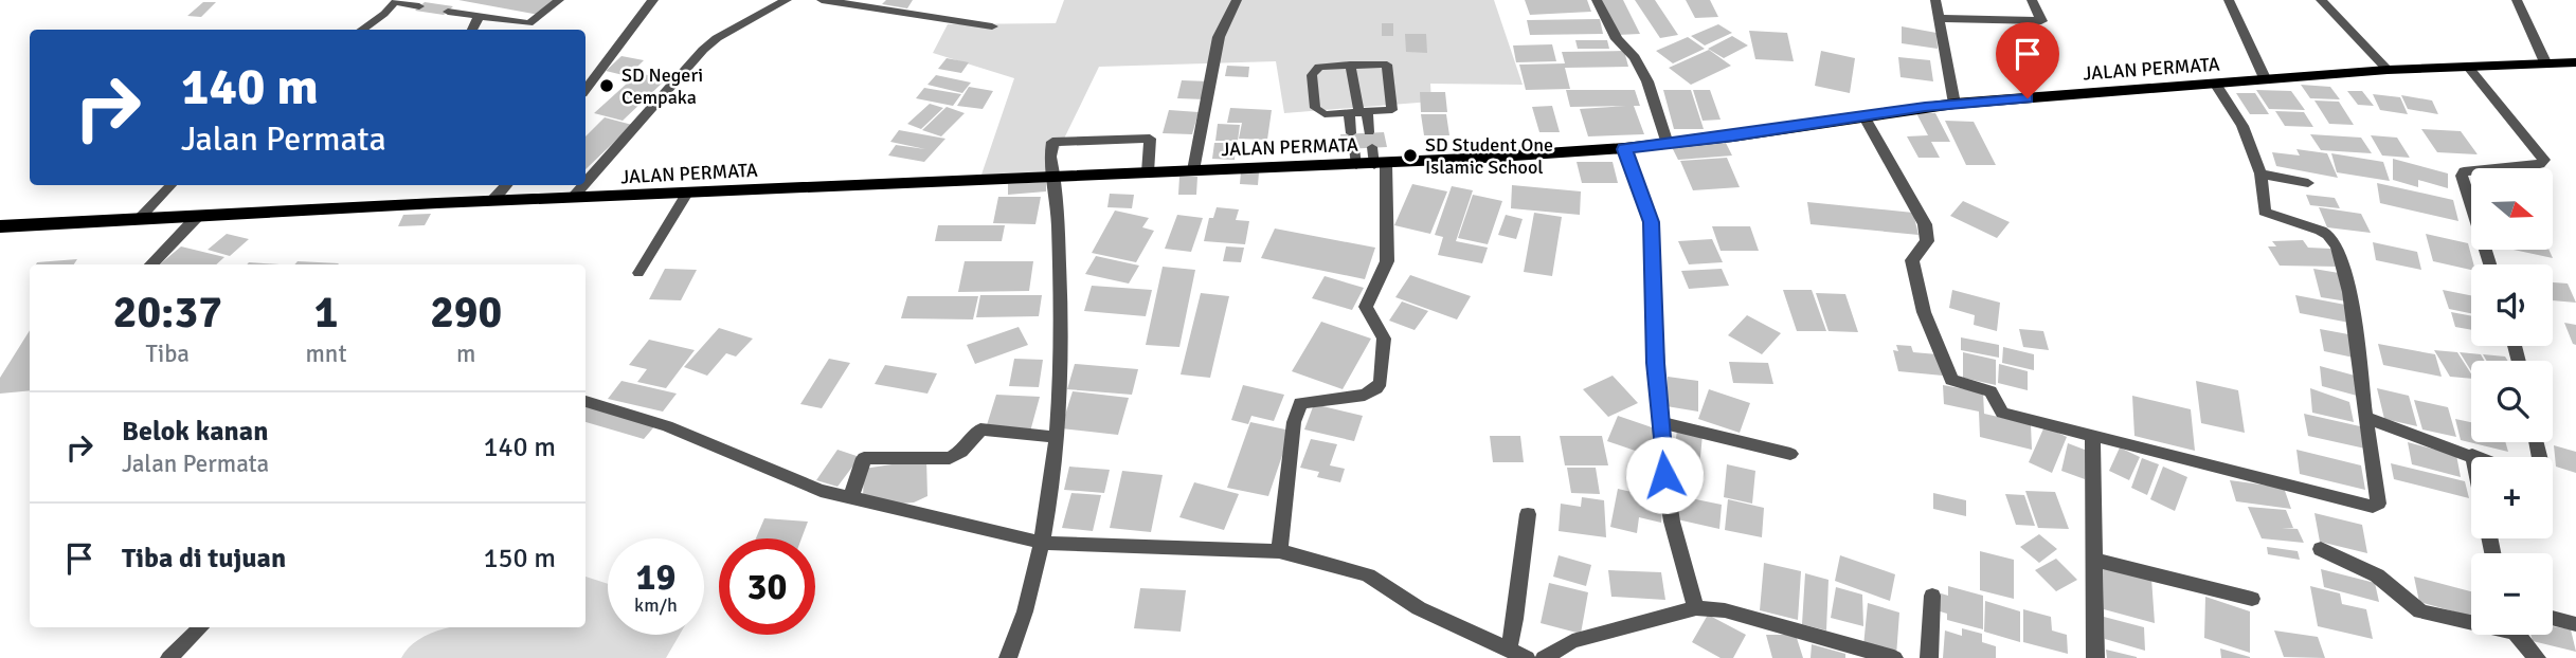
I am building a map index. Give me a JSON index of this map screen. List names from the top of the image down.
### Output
{
  "streets": {
    "main road": ["JALAN PERMATA"]
  },
  "places": ["SD Negeri Cempaka", "SD Student One Islamic School"],
  "north": "right",
  "page": {
    "turn": ["140 m", "Jalan Permata"],
    "map_buttons": ["+", "−"],
    "eta": [
      "20:37",
      "Tiba",
      "1",
      "mnt",
      "290",
      "m"
    ],
    "list": [
      {
        "name": "Belok kanan",
        "note": "Jalan Permata",
        "value": "140 m"
      },
      {
        "name": "Tiba di tujuan",
        "value": "150 m"
      }
    ],
    "speed": "19 km/h",
    "limit": "30"
  }
}
